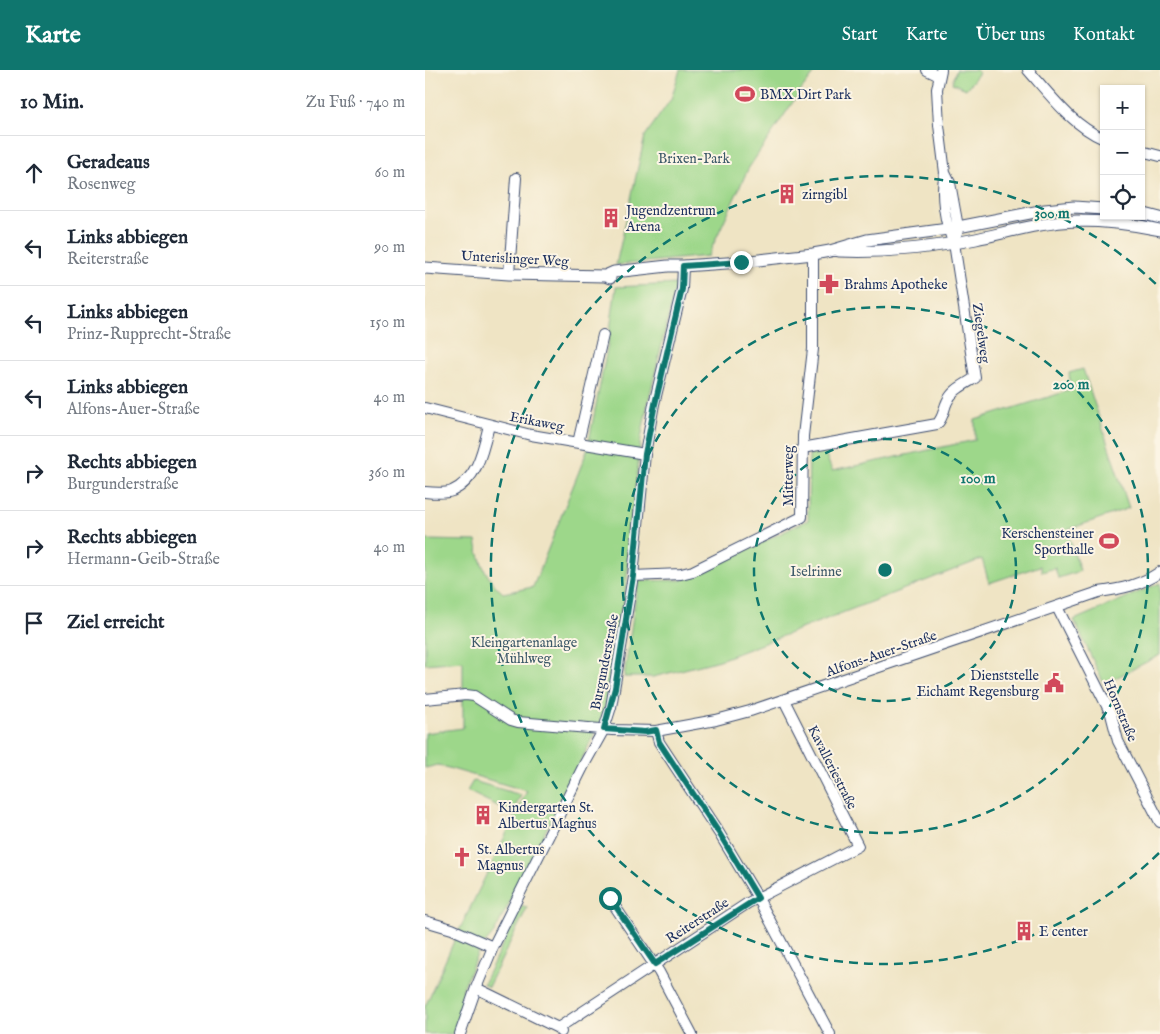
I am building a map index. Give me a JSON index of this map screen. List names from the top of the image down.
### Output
{
  "streets": {
    "street": [
      "Unterislinger Weg",
      "Ziegelweg",
      "Erikaweg",
      "Mitterweg",
      "Alfons-Auer-Straße",
      "Burgunderstraße",
      "Hornstraße",
      "Kavalleriestraße",
      "Reiterstraße"
    ]
  },
  "crossings": [
    ["Unterislinger Weg", "Mitterweg"],
    ["Unterislinger Weg", "Burgunderstraße"],
    ["Ziegelweg", "Mitterweg"],
    ["Erikaweg", "Burgunderstraße"],
    ["Mitterweg", "Burgunderstraße"],
    ["Alfons-Auer-Straße", "Burgunderstraße"],
    ["Alfons-Auer-Straße", "Hornstraße"],
    ["Alfons-Auer-Straße", "Kavalleriestraße"],
    ["Kavalleriestraße", "Reiterstraße"]
  ],
  "parks": ["Brixen-Park", "Iselrinne", "Kleingartenanlage Mühlweg"],
  "places": {
    "sports": ["BMX Dirt Park", "Kerschensteiner Sporthalle"],
    "building": [
      "zirngibl",
      "Jugendzentrum Arena",
      "Kindergarten St. Albertus Magnus",
      "E center"
    ],
    "pharmacy": ["Brahms Apotheke"],
    "public building": ["Dienststelle Eichamt Regensburg"],
    "church": ["St. Albertus Magnus"]
  },
  "page": {
    "header": "Karte",
    "nav": [
      "Start",
      "Karte",
      "Über uns",
      "Kontakt"
    ],
    "heading": ["10 Min.", "Zu Fuß · 740 m"],
    "map_buttons": ["+", "−"],
    "list": [
      ["Geradeaus", "Rosenweg", "60 m"],
      ["Links abbiegen", "Reiterstraße", "90 m"],
      ["Links abbiegen", "Prinz-Rupprecht-Straße", "150 m"],
      ["Links abbiegen", "Alfons-Auer-Straße", "40 m"],
      ["Rechts abbiegen", "Burgunderstraße", "360 m"],
      ["Rechts abbiegen", "Hermann-Geib-Straße", "40 m"],
      "Ziel erreicht"
    ]
  },
  "rings": ["300 m", "200 m", "100 m"]
}
